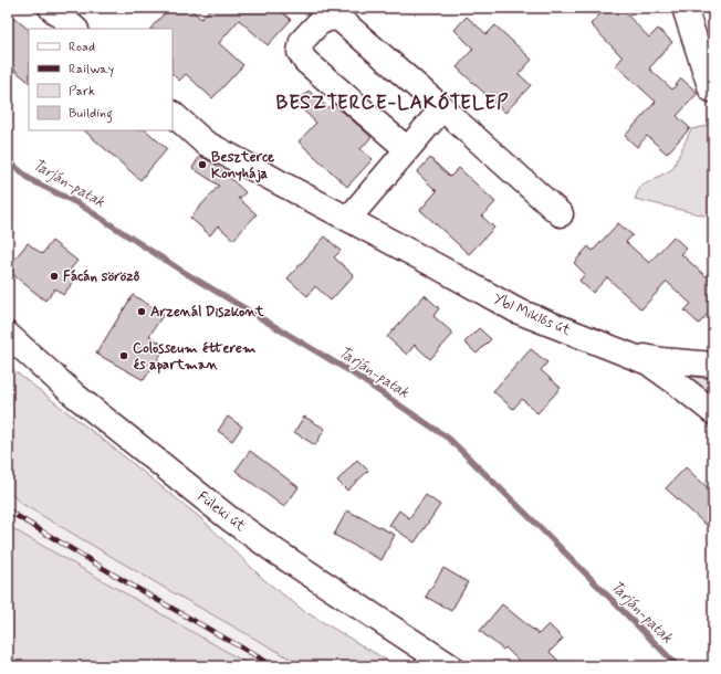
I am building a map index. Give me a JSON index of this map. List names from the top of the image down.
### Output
{
  "streets": {
    "street": ["Ybl Miklós út", "Füleki út"]
  },
  "districts": ["BESZTERCE-LAKÓTELEP"],
  "water": ["Tarján-patak"],
  "places": [
    "Beszterce Konyhája",
    "Fácán söröző",
    "Arzenál Diszkont",
    "Colosseum étterem és apartman"
  ],
  "legend": [
    "Road",
    "Railway",
    "Park",
    "Building"
  ]
}
